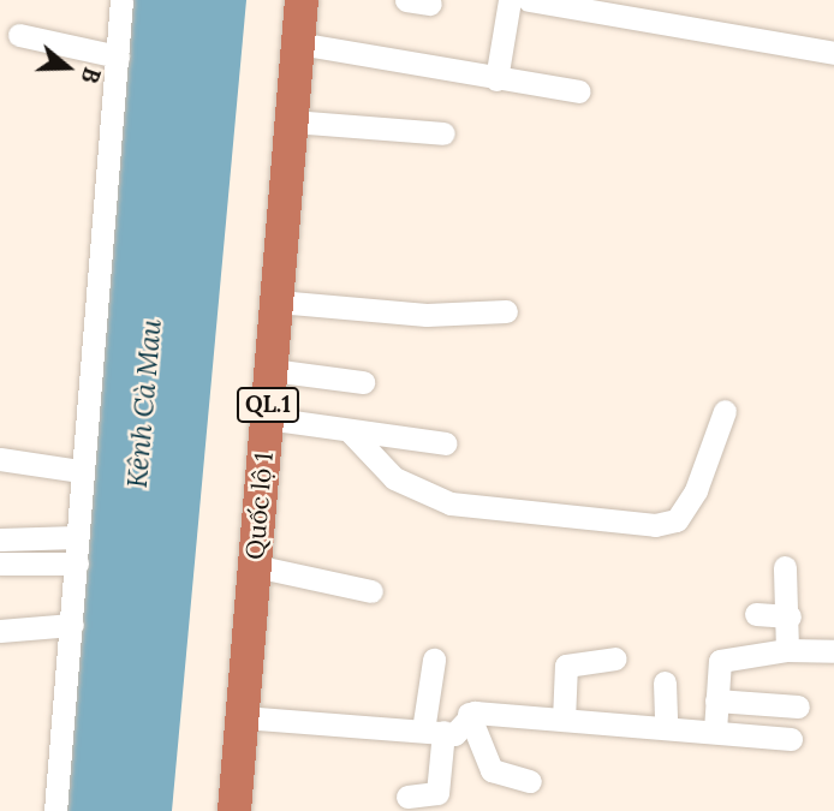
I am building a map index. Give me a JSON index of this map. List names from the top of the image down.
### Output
{
  "streets": {
    "highway": ["QL.1", "Quốc lộ 1"]
  },
  "water": ["Kênh Cà Mau"],
  "north": "right"
}
